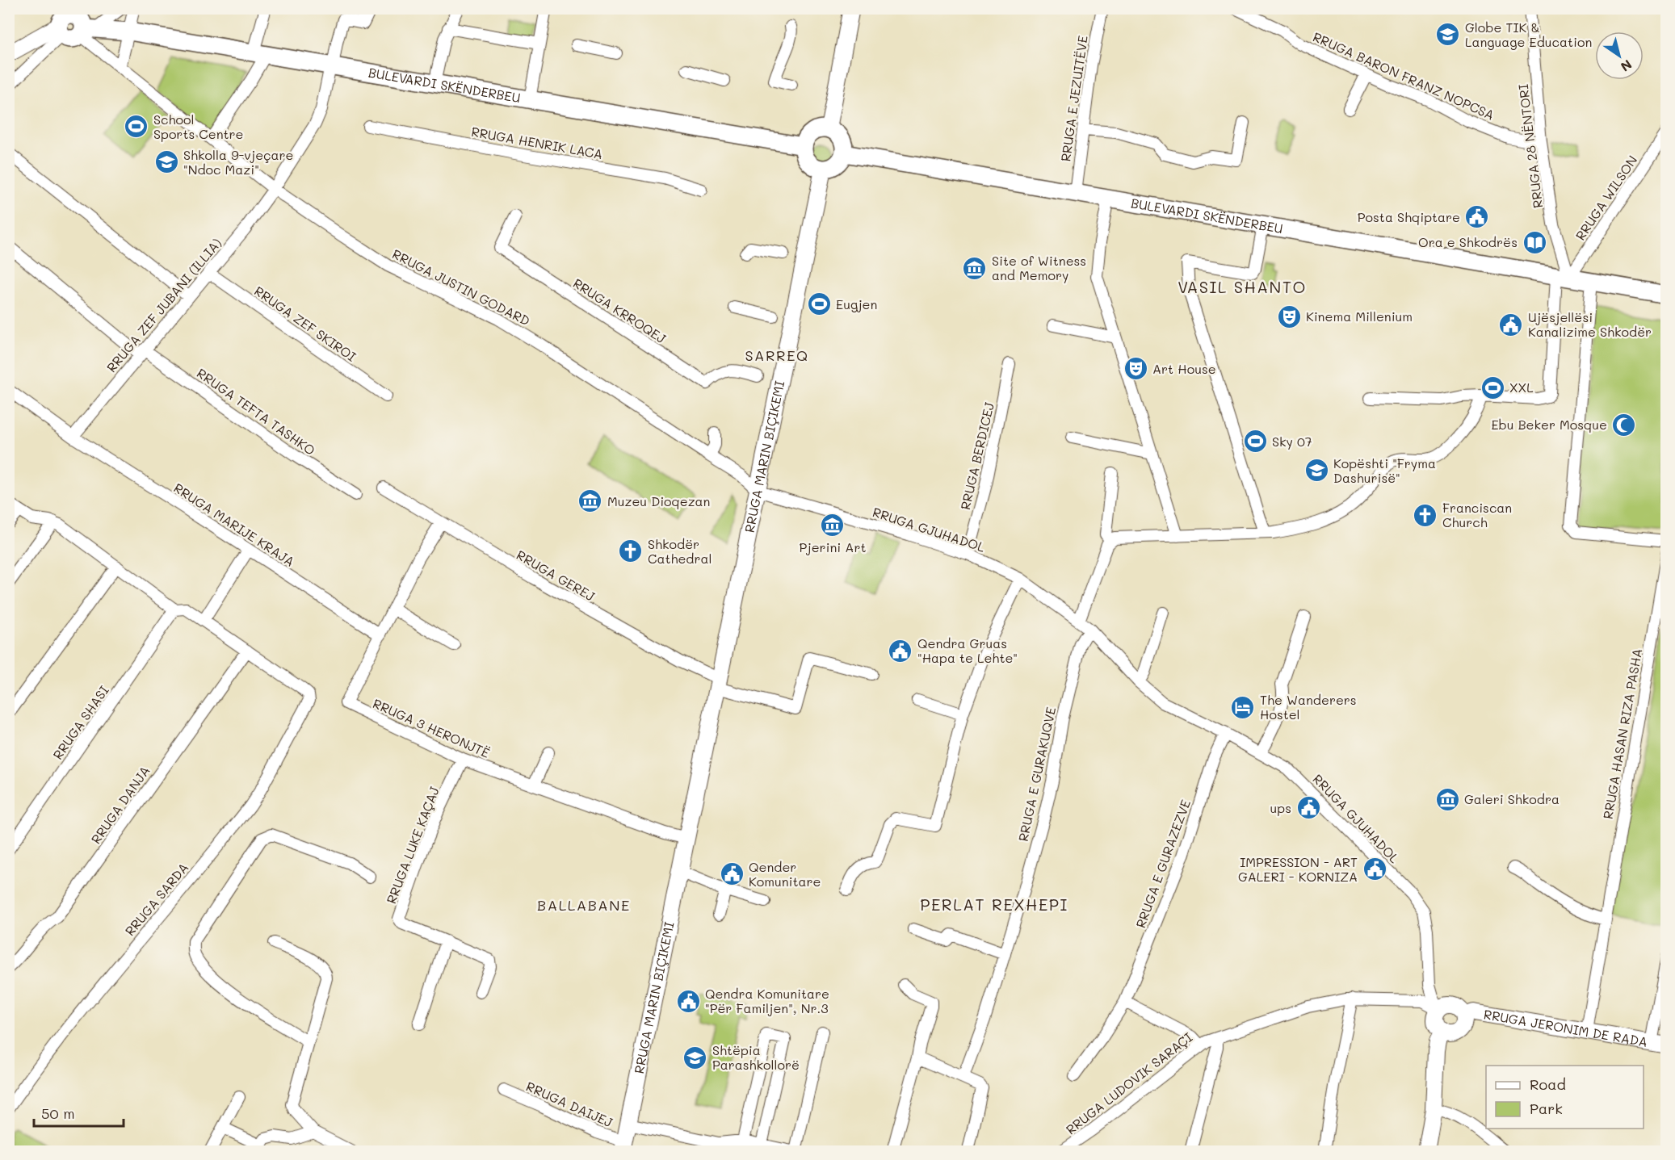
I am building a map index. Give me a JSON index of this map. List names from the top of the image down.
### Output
{
  "streets": {
    "main road": ["BULEVARDI SKËNDERBEU", "RRUGA MARIN BIÇIKEMI", "RRUGA JERONIM DE RADA"],
    "street": [
      "RRUGA BARON FRANZ NOPCSA",
      "RRUGA E JEZUITËVE",
      "RRUGA HENRIK LACA",
      "RRUGA 28 NËNTORI",
      "RRUGA WILSON",
      "RRUGA JUSTIN GODARD",
      "RRUGA ZEF JUBANI (ILLIA)",
      "RRUGA KRROQEJ",
      "RRUGA ZEF SKIROI",
      "RRUGA TEFTA TASHKO",
      "RRUGA BERDICEJ",
      "RRUGA MARIJE KRAJA",
      "RRUGA GJUHADOL",
      "RRUGA GEREJ",
      "RRUGA SHASI",
      "RRUGA 3 HERONJTË",
      "RRUGA HASAN RIZA PASHA",
      "RRUGA E GURAKUQVE",
      "RRUGA DANJA",
      "RRUGA LUKE KAÇAJ",
      "RRUGA E GURAZEZVE",
      "RRUGA SARDA",
      "RRUGA LUDOVIK SARAÇI",
      "RRUGA DAIJEJ"
    ]
  },
  "crossings": [
    ["RRUGA BARON FRANZ NOPCSA", "RRUGA 28 NËNTORI"],
    ["BULEVARDI SKËNDERBEU", "RRUGA E JEZUITËVE"],
    ["BULEVARDI SKËNDERBEU", "RRUGA 28 NËNTORI"],
    ["BULEVARDI SKËNDERBEU", "RRUGA WILSON"],
    ["BULEVARDI SKËNDERBEU", "RRUGA JUSTIN GODARD"],
    ["BULEVARDI SKËNDERBEU", "RRUGA MARIN BIÇIKEMI"],
    ["RRUGA 28 NËNTORI", "RRUGA WILSON"],
    ["RRUGA JUSTIN GODARD", "RRUGA ZEF JUBANI (ILLIA)"],
    ["RRUGA JUSTIN GODARD", "RRUGA MARIN BIÇIKEMI"],
    ["RRUGA JUSTIN GODARD", "RRUGA GJUHADOL"],
    ["RRUGA ZEF JUBANI (ILLIA)", "RRUGA ZEF SKIROI"],
    ["RRUGA ZEF JUBANI (ILLIA)", "RRUGA TEFTA TASHKO"],
    ["RRUGA ZEF JUBANI (ILLIA)", "RRUGA MARIJE KRAJA"],
    ["RRUGA BERDICEJ", "RRUGA GJUHADOL"],
    ["RRUGA MARIN BIÇIKEMI", "RRUGA GJUHADOL"],
    ["RRUGA MARIN BIÇIKEMI", "RRUGA GEREJ"],
    ["RRUGA MARIN BIÇIKEMI", "RRUGA 3 HERONJTË"],
    ["RRUGA MARIN BIÇIKEMI", "RRUGA DAIJEJ"],
    ["RRUGA MARIJE KRAJA", "RRUGA 3 HERONJTË"],
    ["RRUGA GJUHADOL", "RRUGA E GURAKUQVE"],
    ["RRUGA GJUHADOL", "RRUGA E GURAZEZVE"],
    ["RRUGA GJUHADOL", "RRUGA JERONIM DE RADA"],
    ["RRUGA GJUHADOL", "RRUGA LUDOVIK SARAÇI"],
    ["RRUGA 3 HERONJTË", "RRUGA LUKE KAÇAJ"],
    ["RRUGA HASAN RIZA PASHA", "RRUGA JERONIM DE RADA"],
    ["RRUGA DANJA", "RRUGA SARDA"],
    ["RRUGA JERONIM DE RADA", "RRUGA LUDOVIK SARAÇI"]
  ],
  "districts": [
    "VASIL SHANTO",
    "SARREQ",
    "PERLAT REXHEPI",
    "BALLABANE"
  ],
  "places": {
    "school or university": [
      "Globe TIK & Language Education",
      "Shkolla 9-vjeçare \"Ndoc Mazi\"",
      "Kopështi \"Fryma Dashurisë\"",
      "Shtëpia Parashkollorë"
    ],
    "sports": [
      "School Sports Centre",
      "Eugjen",
      "XXL",
      "Sky 07"
    ],
    "public building": [
      "Posta Shqiptare",
      "Ujësjellësi Kanalizime Shkodër",
      "Qendra Gruas \"Hapa te Lehte\"",
      "ups",
      "IMPRESSION - ART GALERI - KORNIZA",
      "Qender Komunitare",
      "Qendra Komunitare \"Për Familjen\", Nr.3"
    ],
    "library": ["Ora e Shkodrës"],
    "museum": [
      "Site of Witness and Memory",
      "Muzeu Dioqezan",
      "Pjerini Art",
      "Galeri Shkodra"
    ],
    "theatre": ["Kinema Millenium", "Art House"],
    "mosque": ["Ebu Beker Mosque"],
    "church": ["Franciscan Church", "Shkodër Cathedral"],
    "hotel": ["The Wanderers Hostel"]
  },
  "legend": ["Road", "Park"],
  "scale_bar": "50 m",
  "north": "bottom right"
}
